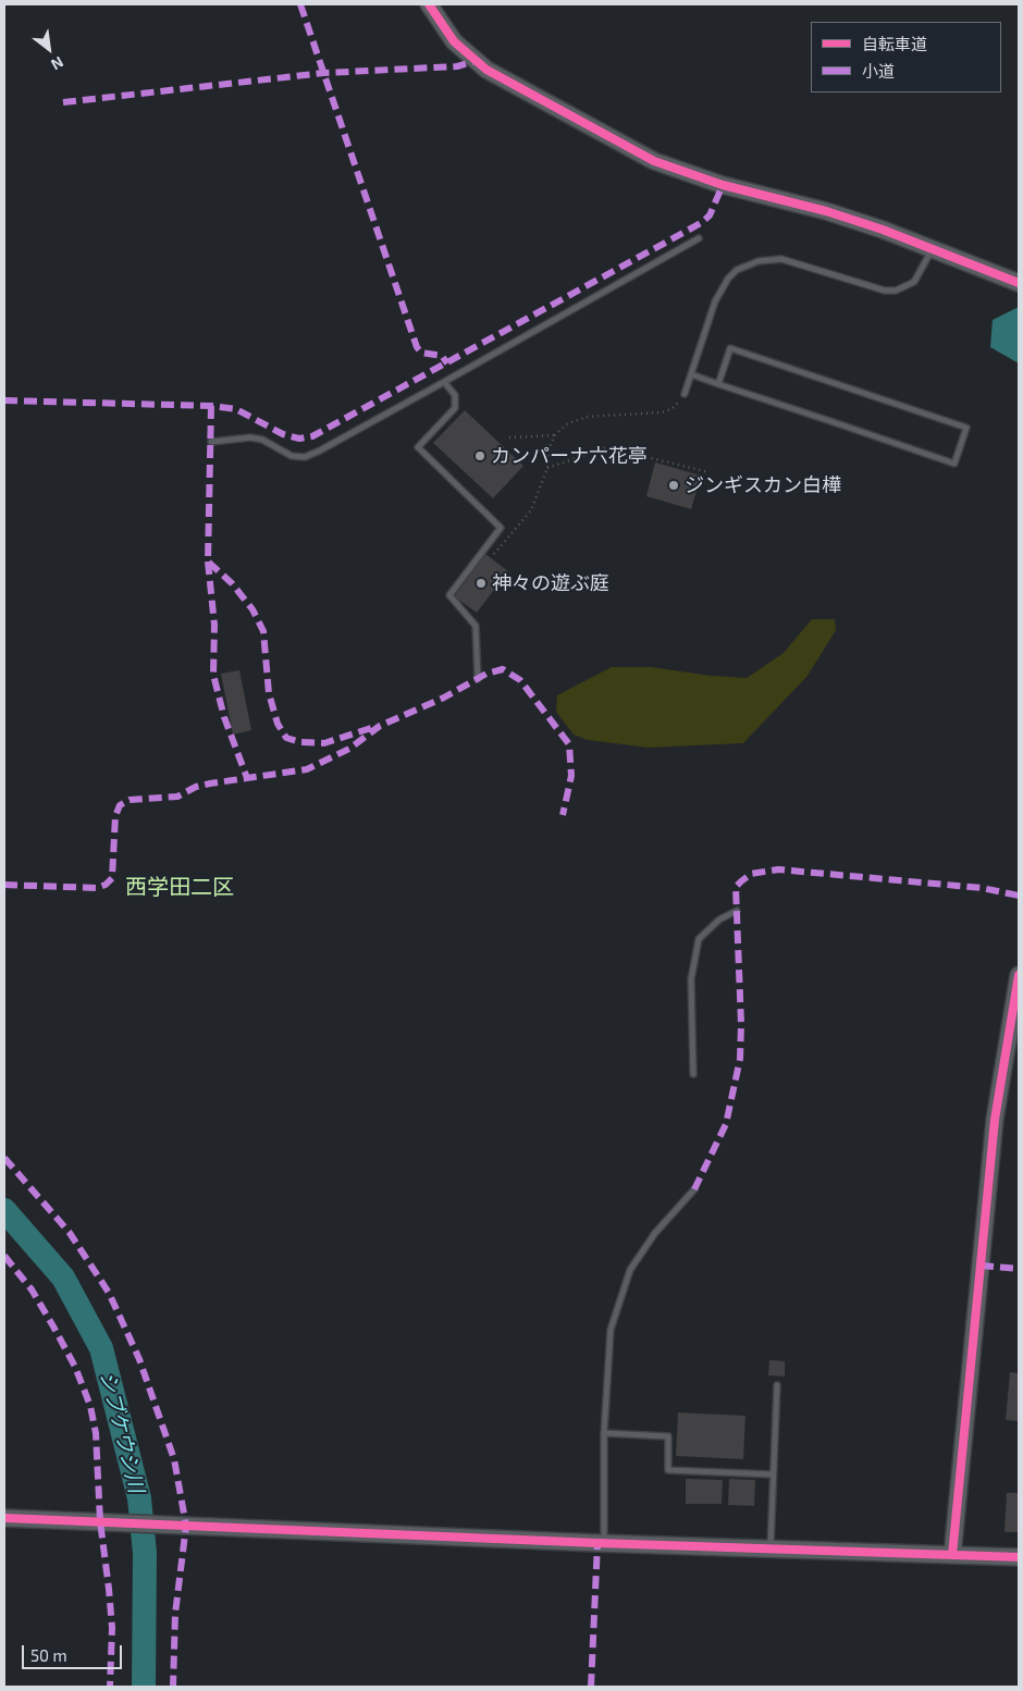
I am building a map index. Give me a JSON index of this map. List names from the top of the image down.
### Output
{
  "districts": ["西学田二区"],
  "water": ["シブケウシ川"],
  "places": ["カンパーナ六花亭", "ジンギスカン白樺", "神々の遊ぶ庭"],
  "legend": ["自転車道", "小道"],
  "scale_bar": "50 m",
  "north": "bottom right"
}
